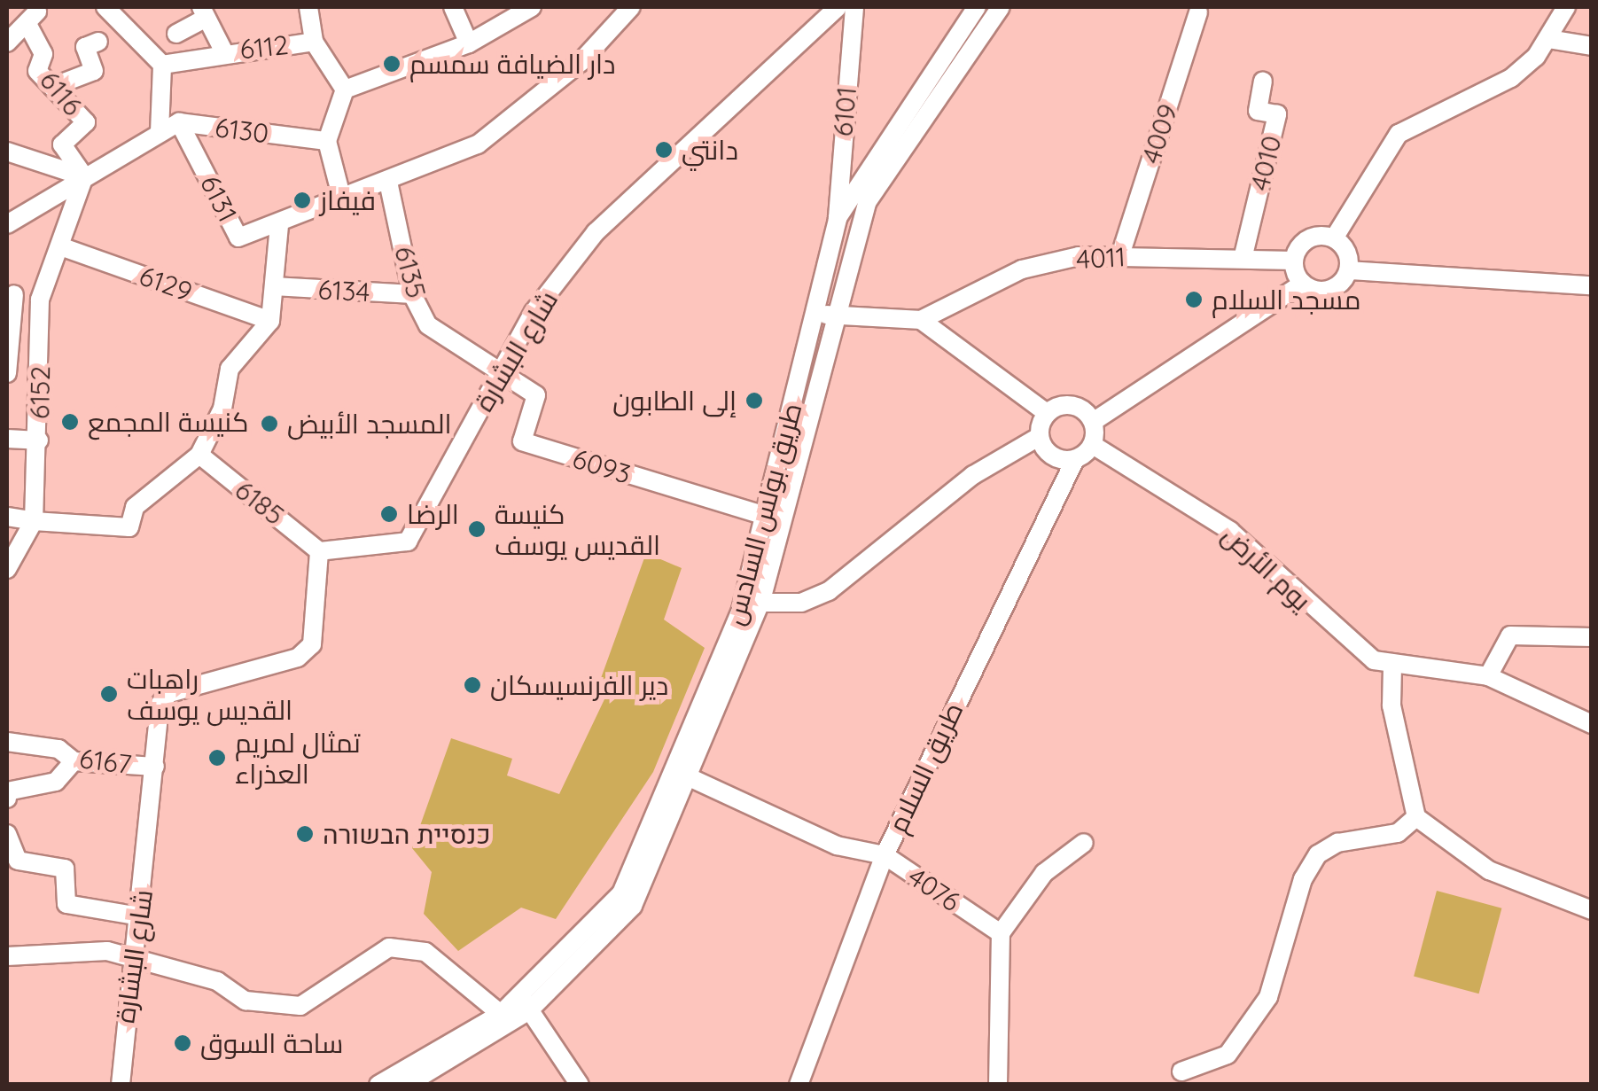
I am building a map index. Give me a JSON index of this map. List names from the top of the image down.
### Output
{
  "streets": {
    "street": [
      "6112",
      "6116",
      "6101",
      "6130",
      "4009",
      "4010",
      "6131",
      "4011",
      "6135",
      "6129",
      "6134",
      "شارع البشارة",
      "6152",
      "6093",
      "6185",
      "طريق بولس السادس",
      "يوم الأرض",
      "6167",
      "طريق السلام",
      "4076"
    ]
  },
  "crossings": [
    ["6116", "6152"],
    ["6101", "طريق بولس السادس"],
    ["6130", "6131"],
    ["4009", "4011"],
    ["4010", "4011"],
    ["6135", "6134"],
    ["6135", "شارع البشارة"],
    ["6135", "6093"],
    ["6129", "6152"],
    ["شارع البشارة", "6093"],
    ["شارع البشارة", "6185"],
    ["شارع البشارة", "6167"],
    ["6093", "طريق بولس السادس"],
    ["طريق بولس السادس", "4076"],
    ["يوم الأرض", "طريق السلام"],
    ["طريق السلام", "4076"]
  ],
  "places": [
    "دار الضيافة سمسم",
    "دانتي",
    "فيفاز",
    "مسجد السلام",
    "إلى الطابون",
    "كنيسة المجمع",
    "المسجد الأبيض",
    "الرضا",
    "كنيسة القديس يوسف",
    "دير الفرنسيسكان",
    "راهبات القديس يوسف",
    "تمثال لمريم العذراء",
    "כנסיית הבשורה",
    "ساحة السوق"
  ]
}
